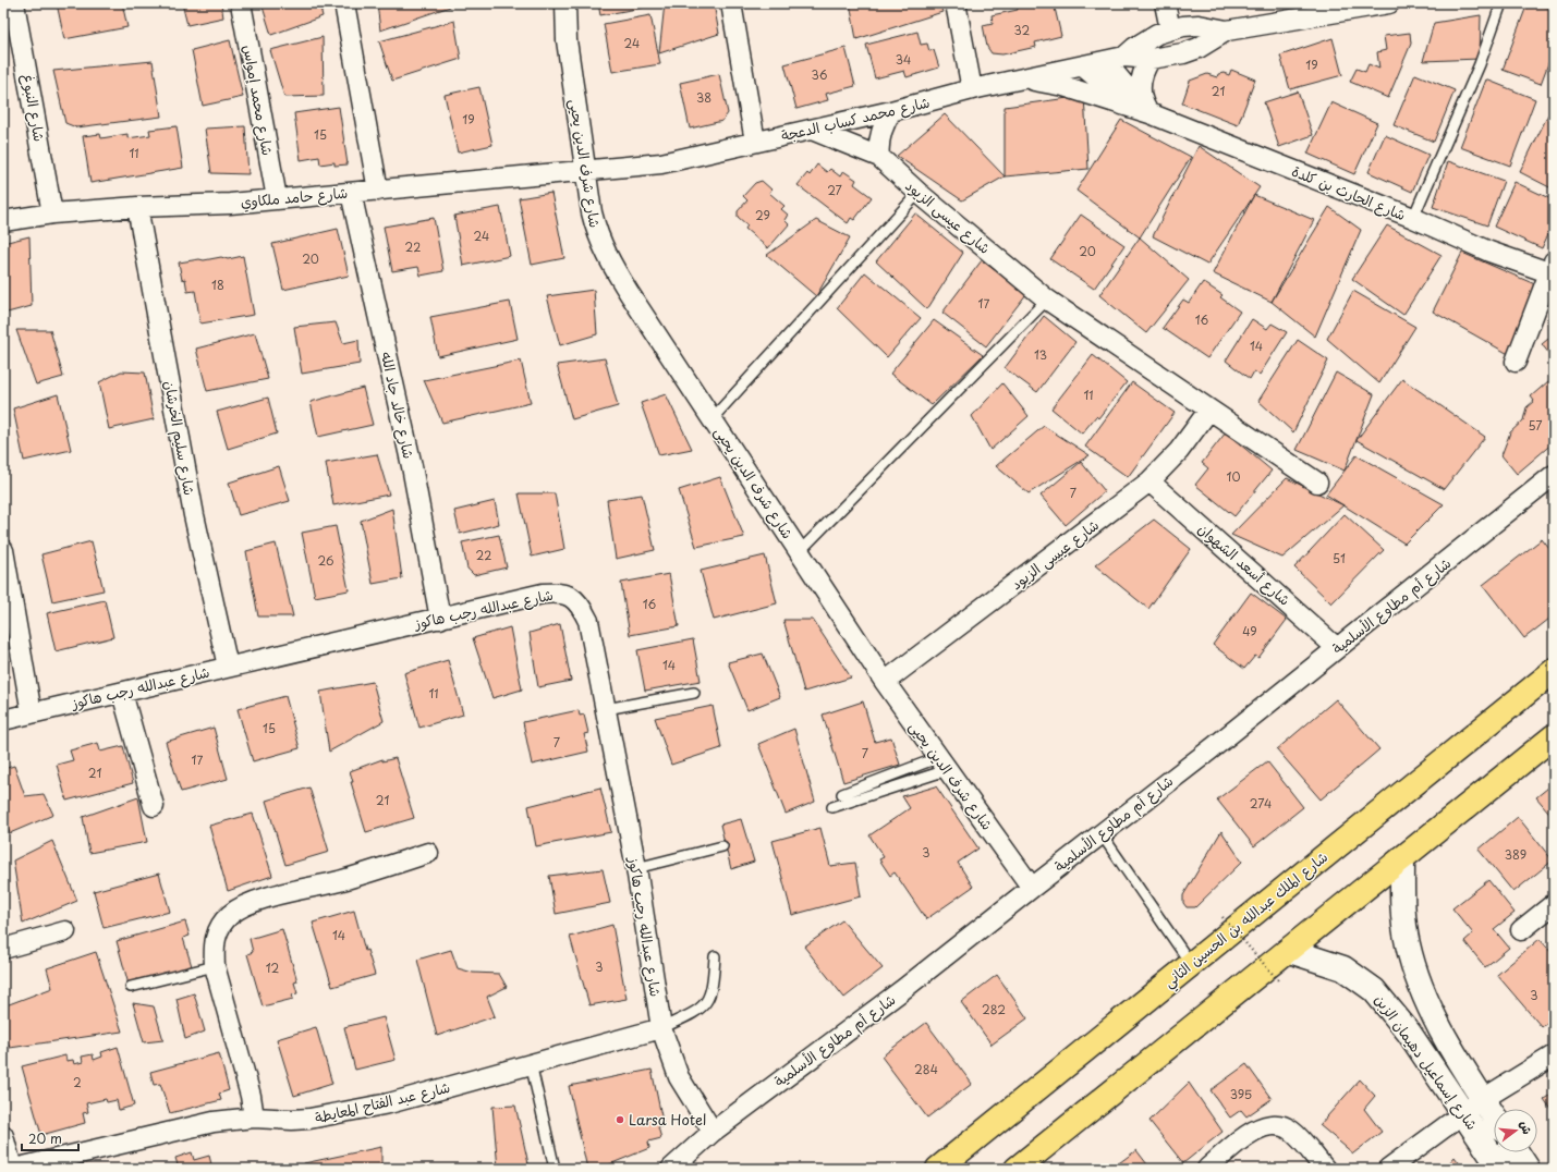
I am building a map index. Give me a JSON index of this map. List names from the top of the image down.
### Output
{
  "streets": {
    "highway": ["شارع الملك عبدالله بن الحسين الثاني"],
    "street": [
      "شارع محمد إمواس",
      "شارع النبوغ",
      "شارع محمد كساب الدعجة",
      "شارع شرف الدين يحيى",
      "شارع الحارث بن كلدة",
      "شارع حامد ملكاوي",
      "شارع عيسى الزيود",
      "شارع خالد جاد الله",
      "شارع سليم الخرشان",
      "شارع أسعد الشهوان",
      "شارع أم مطاوع الأسلمية",
      "شارع عبدالله رجب هاكوز",
      "شارع إسماعيل دهيمان الزبن",
      "شارع عبد الفتاح المعايطة"
    ]
  },
  "crossings": [
    ["شارع محمد إمواس", "شارع حامد ملكاوي"],
    ["شارع النبوغ", "شارع حامد ملكاوي"],
    ["شارع محمد كساب الدعجة", "شارع شرف الدين يحيى"],
    ["شارع محمد كساب الدعجة", "شارع الحارث بن كلدة"],
    ["شارع محمد كساب الدعجة", "شارع حامد ملكاوي"],
    ["شارع محمد كساب الدعجة", "شارع عيسى الزيود"],
    ["شارع شرف الدين يحيى", "شارع حامد ملكاوي"],
    ["شارع شرف الدين يحيى", "شارع عيسى الزيود"],
    ["شارع شرف الدين يحيى", "شارع أم مطاوع الأسلمية"],
    ["شارع حامد ملكاوي", "شارع خالد جاد الله"],
    ["شارع حامد ملكاوي", "شارع سليم الخرشان"],
    ["شارع عيسى الزيود", "شارع أسعد الشهوان"],
    ["شارع خالد جاد الله", "شارع عبدالله رجب هاكوز"],
    ["شارع سليم الخرشان", "شارع عبدالله رجب هاكوز"],
    ["شارع أسعد الشهوان", "شارع أم مطاوع الأسلمية"],
    ["شارع أم مطاوع الأسلمية", "شارع عبدالله رجب هاكوز"],
    ["شارع عبدالله رجب هاكوز", "شارع عبد الفتاح المعايطة"]
  ],
  "places": ["Larsa Hotel"],
  "house_numbers": [
    "32",
    "24",
    "34",
    "19",
    "36",
    "21",
    "38",
    "19",
    "15",
    "11",
    "27",
    "29",
    "24",
    "22",
    "20",
    "20",
    "18",
    "17",
    "16",
    "14",
    "13",
    "11",
    "57",
    "10",
    "7",
    "22",
    "51",
    "26",
    "16",
    "49",
    "14",
    "11",
    "15",
    "7",
    "7",
    "17",
    "21",
    "21",
    "274",
    "3",
    "389",
    "14",
    "3",
    "12",
    "3",
    "282",
    "284",
    "2",
    "395"
  ],
  "scale_bar": "20 m",
  "north": "right"
}
